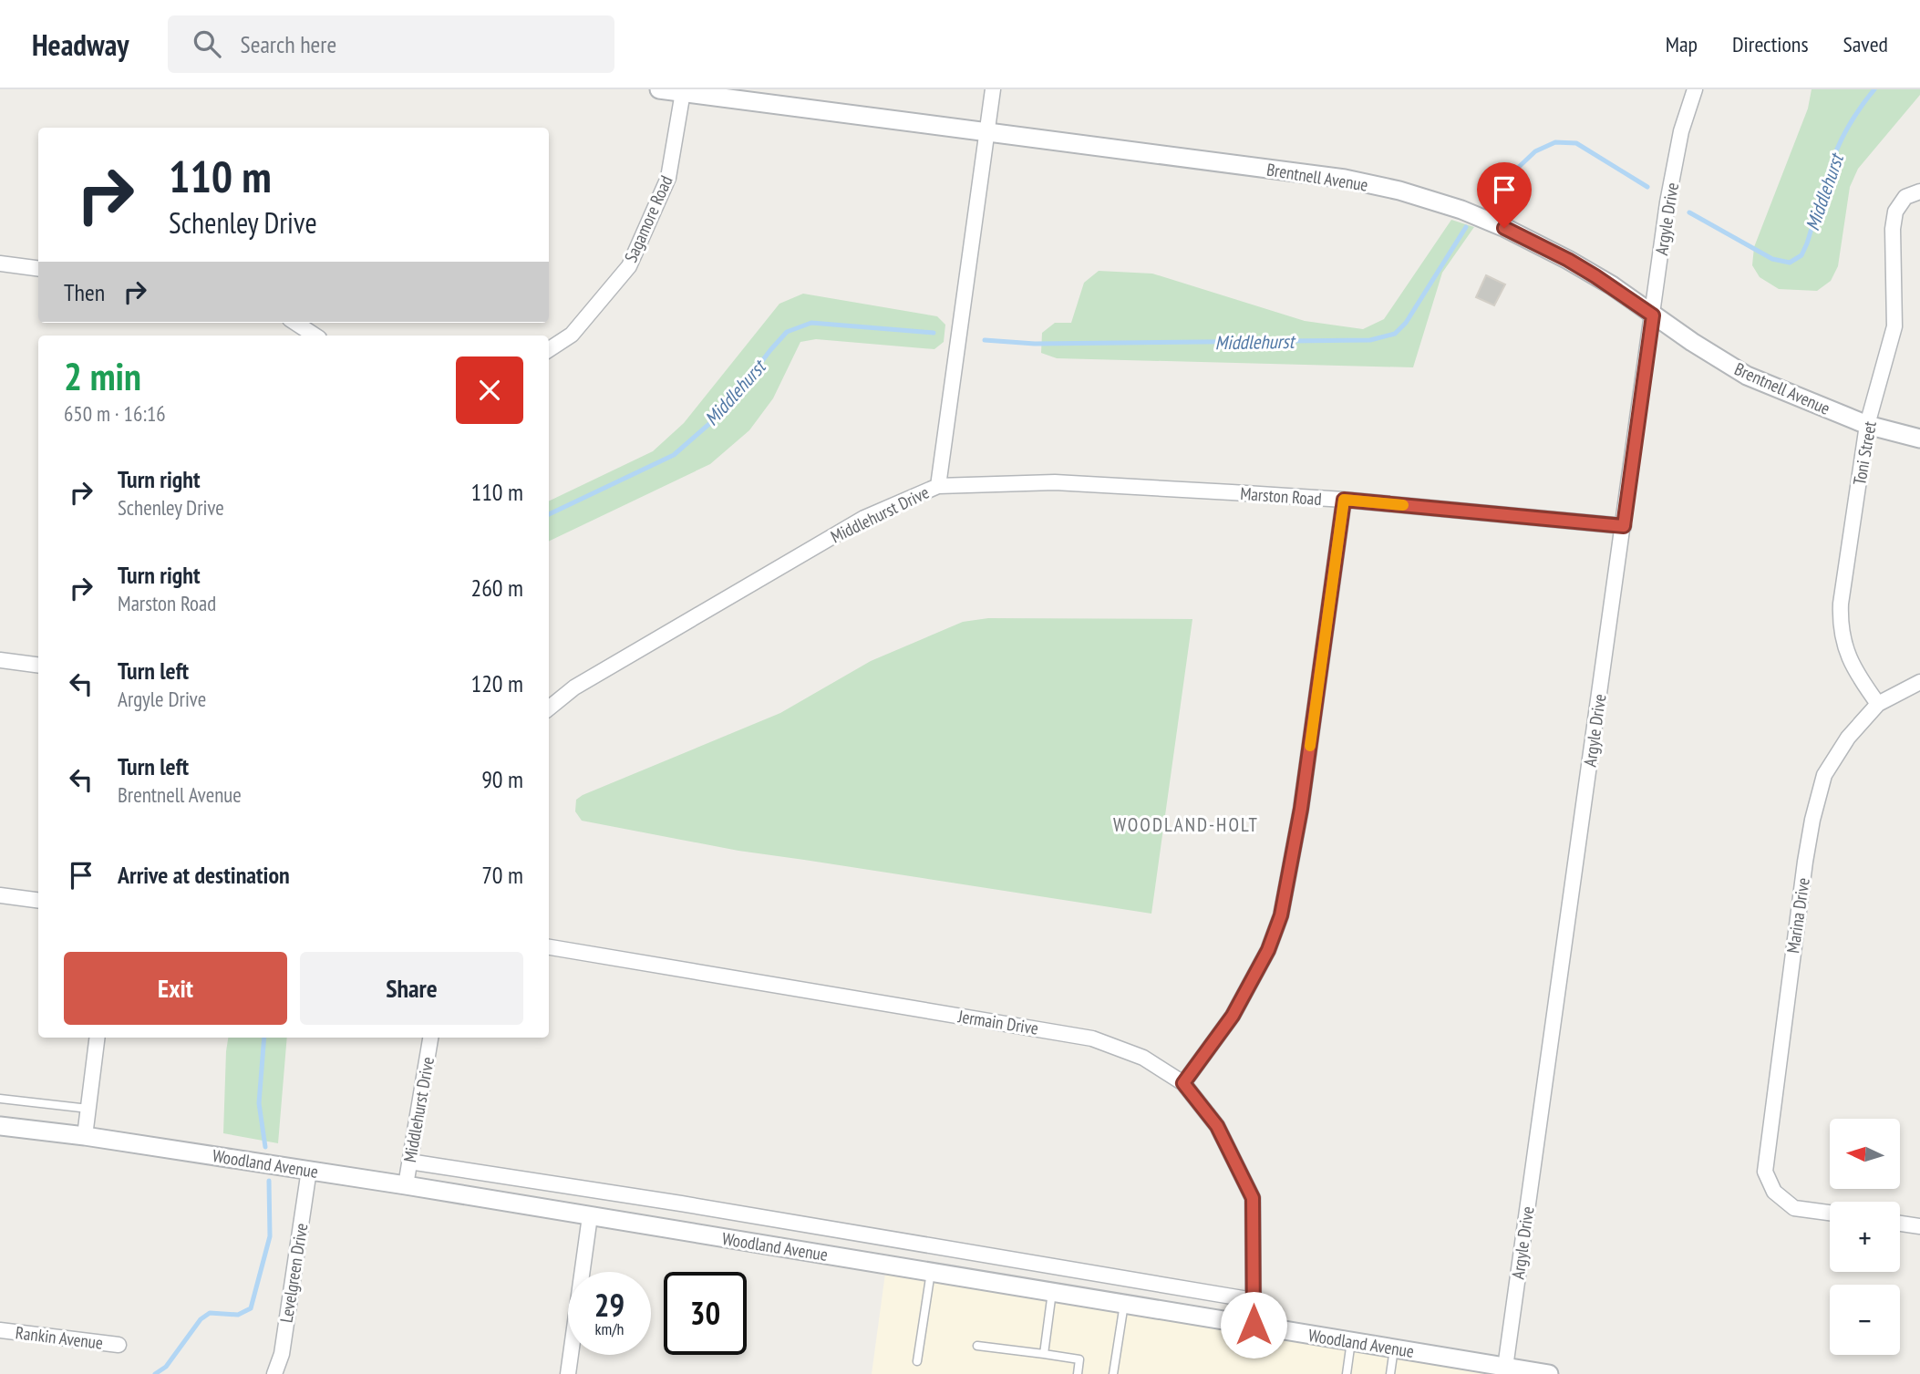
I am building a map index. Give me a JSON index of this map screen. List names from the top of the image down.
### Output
{
  "streets": {
    "street": [
      "Brentnell Avenue",
      "Sagamore Road",
      "Argyle Drive",
      "Toni Street",
      "Marston Road",
      "Middlehurst Drive",
      "Marina Drive",
      "Jermain Drive",
      "Woodland Avenue",
      "Levelgreen Drive",
      "Rankin Avenue"
    ]
  },
  "crossings": [
    ["Brentnell Avenue", "Sagamore Road"],
    ["Brentnell Avenue", "Argyle Drive"],
    ["Brentnell Avenue", "Toni Street"],
    ["Brentnell Avenue", "Middlehurst Drive"],
    ["Argyle Drive", "Marston Road"],
    ["Argyle Drive", "Woodland Avenue"],
    ["Toni Street", "Marina Drive"],
    ["Marston Road", "Middlehurst Drive"],
    ["Middlehurst Drive", "Woodland Avenue"],
    ["Jermain Drive", "Woodland Avenue"],
    ["Woodland Avenue", "Levelgreen Drive"]
  ],
  "districts": ["WOODLAND-HOLT"],
  "water": ["Middlehurst"],
  "north": "left",
  "page": {
    "header": "Headway",
    "search": "Search here",
    "nav": ["Map", "Directions", "Saved"],
    "turn": ["110 m", "Schenley Drive"],
    "then": "Then",
    "heading": ["2 min", "650 m · 16:16"],
    "list": [
      {
        "name": "Turn right",
        "note": "Schenley Drive",
        "value": "110 m"
      },
      {
        "name": "Turn right",
        "note": "Marston Road",
        "value": "260 m"
      },
      {
        "name": "Turn left",
        "note": "Argyle Drive",
        "value": "120 m"
      },
      {
        "name": "Turn left",
        "note": "Brentnell Avenue",
        "value": "90 m"
      },
      {
        "name": "Arrive at destination",
        "value": "70 m"
      }
    ],
    "buttons": ["Exit", "Share"],
    "map_buttons": ["+", "−"],
    "speed": "29 km/h",
    "limit": "30"
  }
}
